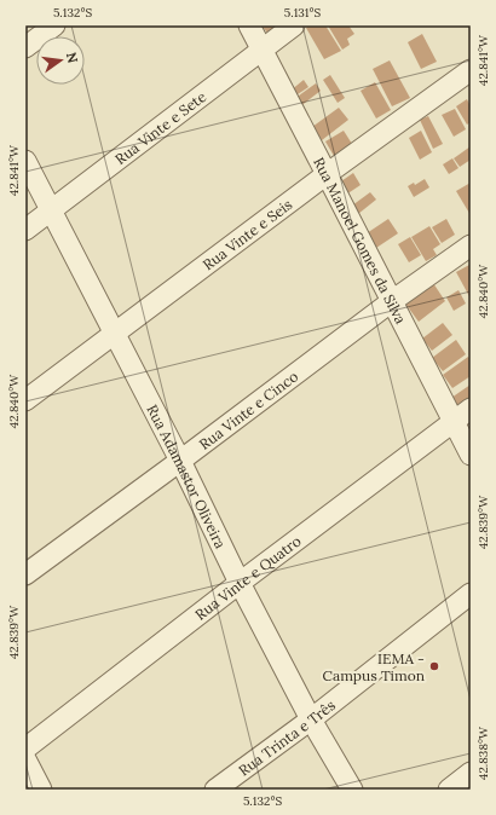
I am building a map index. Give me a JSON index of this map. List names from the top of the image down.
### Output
{
  "streets": {
    "street": [
      "Rua Vinte e Sete",
      "Rua Vinte e Seis",
      "Rua Manoel Gomes da Silva",
      "Rua Vinte e Cinco",
      "Rua Adamastor Oliveira",
      "Rua Vinte e Quatro",
      "Rua Trinta e Três"
    ]
  },
  "crossings": [
    ["Rua Vinte e Sete", "Rua Manoel Gomes da Silva"],
    ["Rua Vinte e Sete", "Rua Adamastor Oliveira"],
    ["Rua Vinte e Seis", "Rua Manoel Gomes da Silva"],
    ["Rua Vinte e Seis", "Rua Adamastor Oliveira"],
    ["Rua Manoel Gomes da Silva", "Rua Vinte e Cinco"],
    ["Rua Manoel Gomes da Silva", "Rua Vinte e Quatro"],
    ["Rua Vinte e Cinco", "Rua Adamastor Oliveira"],
    ["Rua Adamastor Oliveira", "Rua Vinte e Quatro"],
    ["Rua Adamastor Oliveira", "Rua Trinta e Três"]
  ],
  "places": ["IEMA - Campus Timon"],
  "north": "right",
  "coordinates": [
    "5.132°S",
    "5.131°S",
    "42.841°W",
    "42.840°W",
    "42.839°W",
    "42.838°W"
  ]
}
